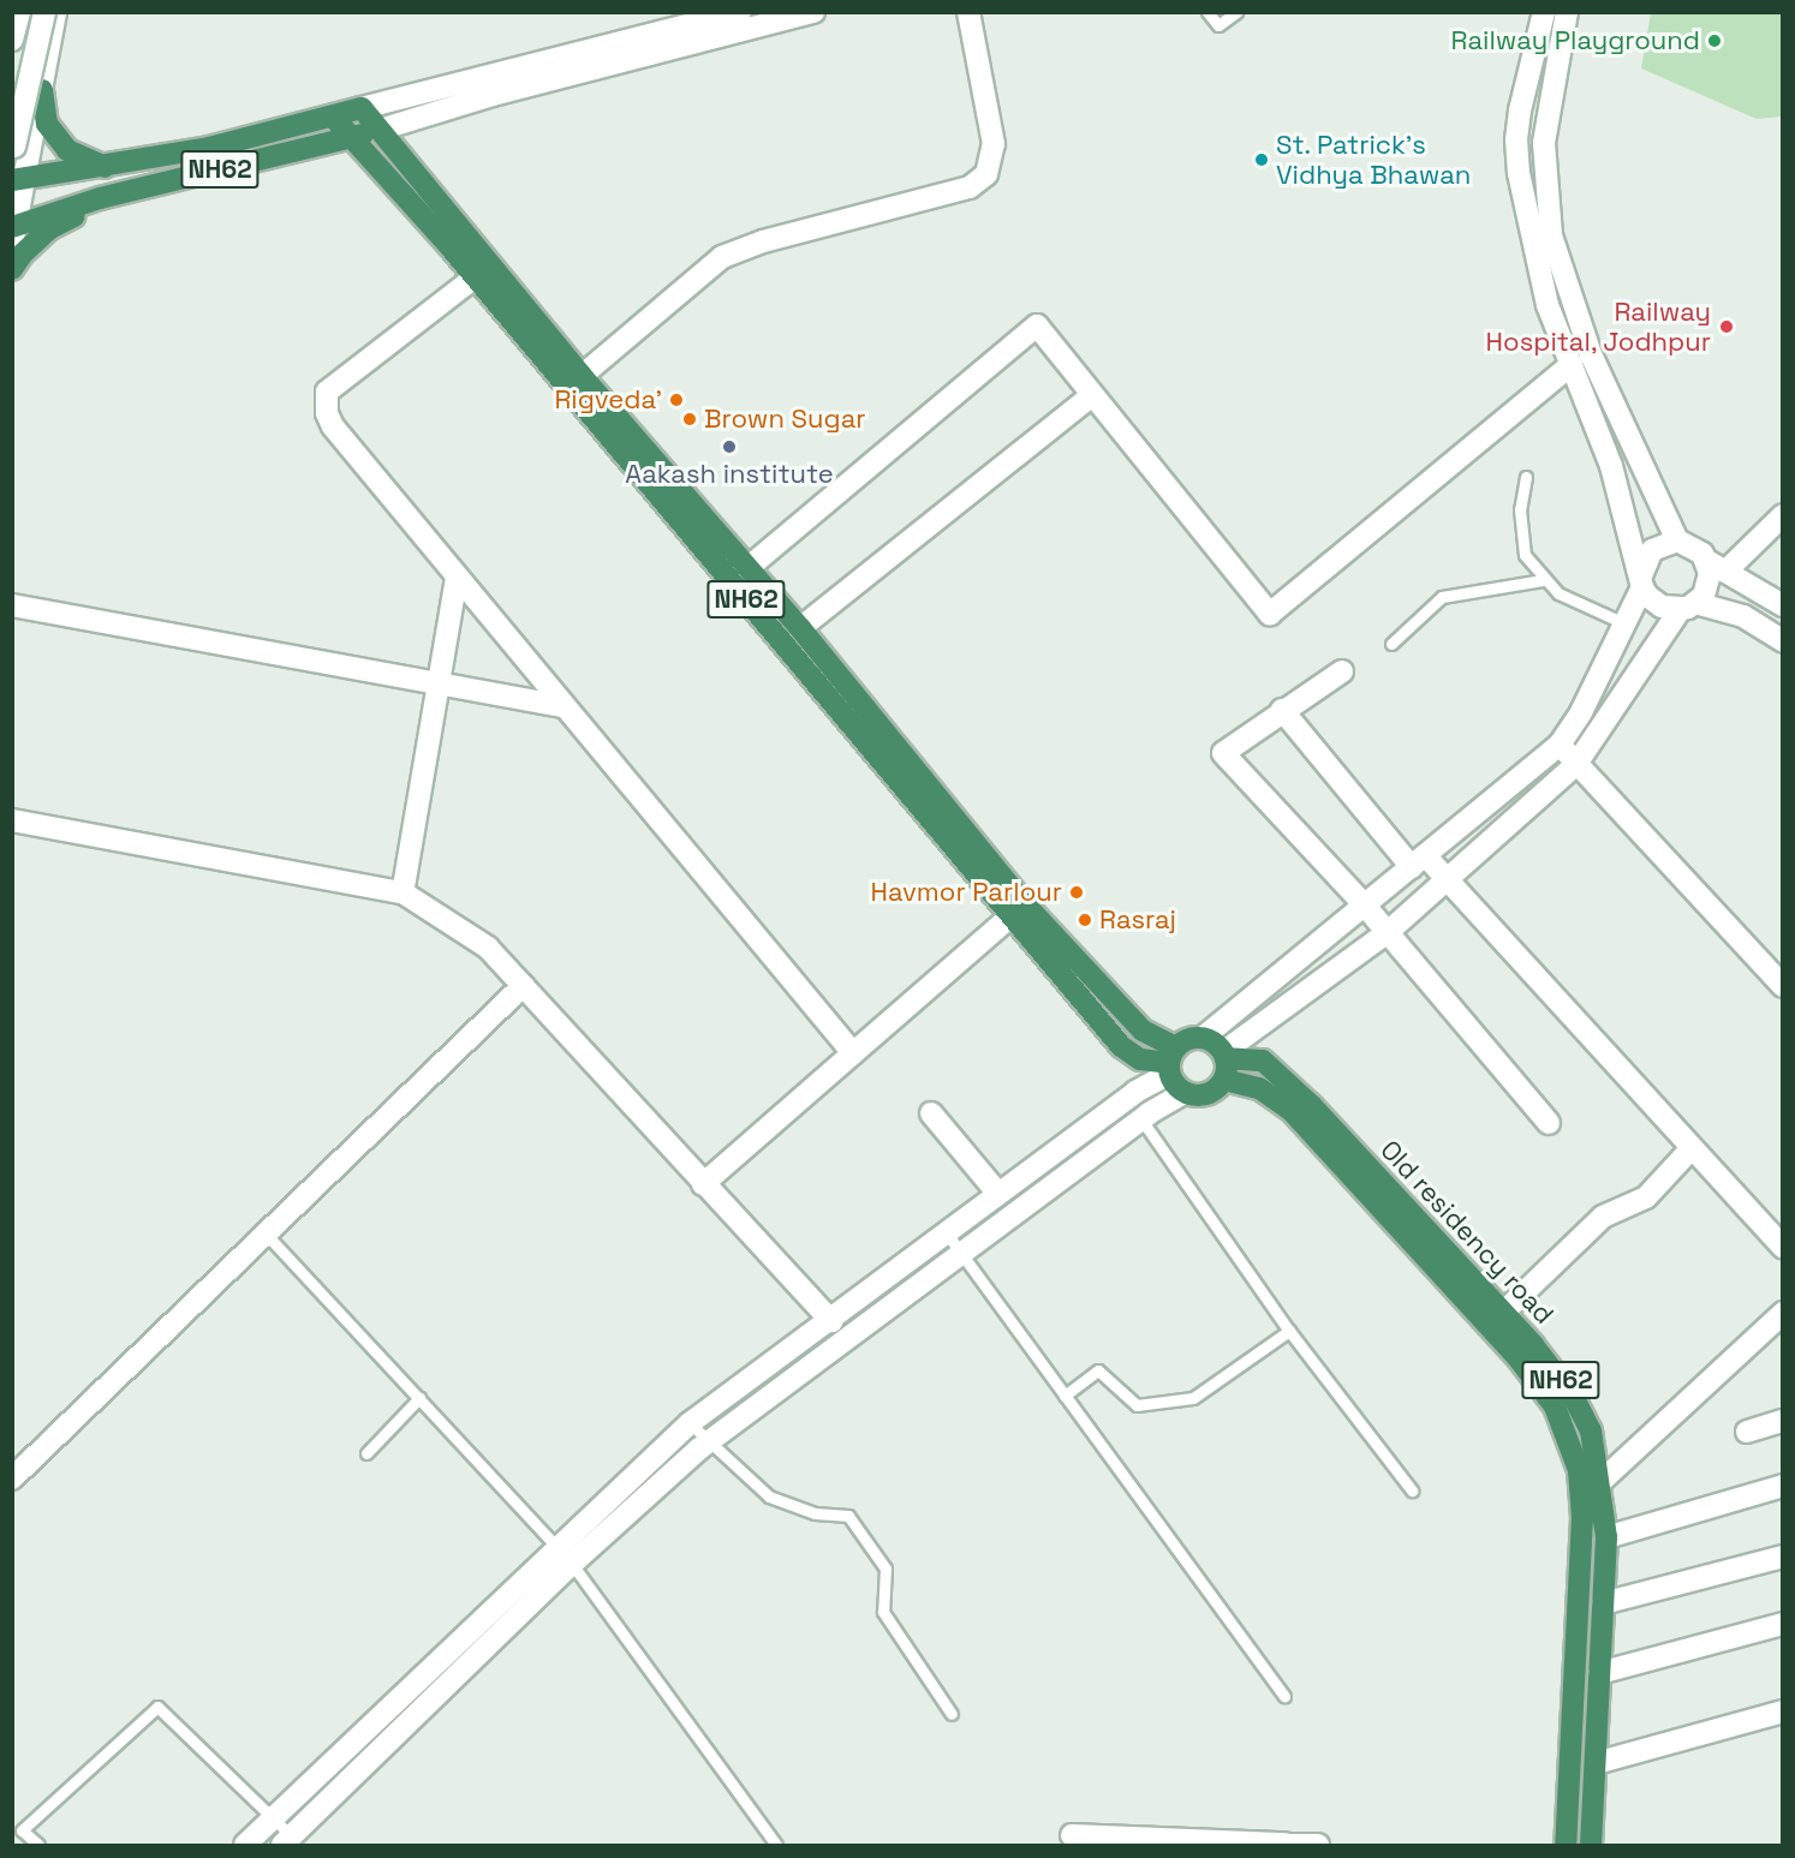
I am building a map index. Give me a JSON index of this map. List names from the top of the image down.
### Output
{
  "streets": {
    "highway": ["NH62", "Old residency road"]
  },
  "crossings": [
    ["NH62", "Old residency road"]
  ],
  "places": [
    "Railway Playground",
    "St. Patrick's Vidhya Bhawan",
    "Railway Hospital, Jodhpur",
    "Rigveda'",
    "Brown Sugar",
    "Aakash institute",
    "Havmor Parlour",
    "Rasraj"
  ]
}
